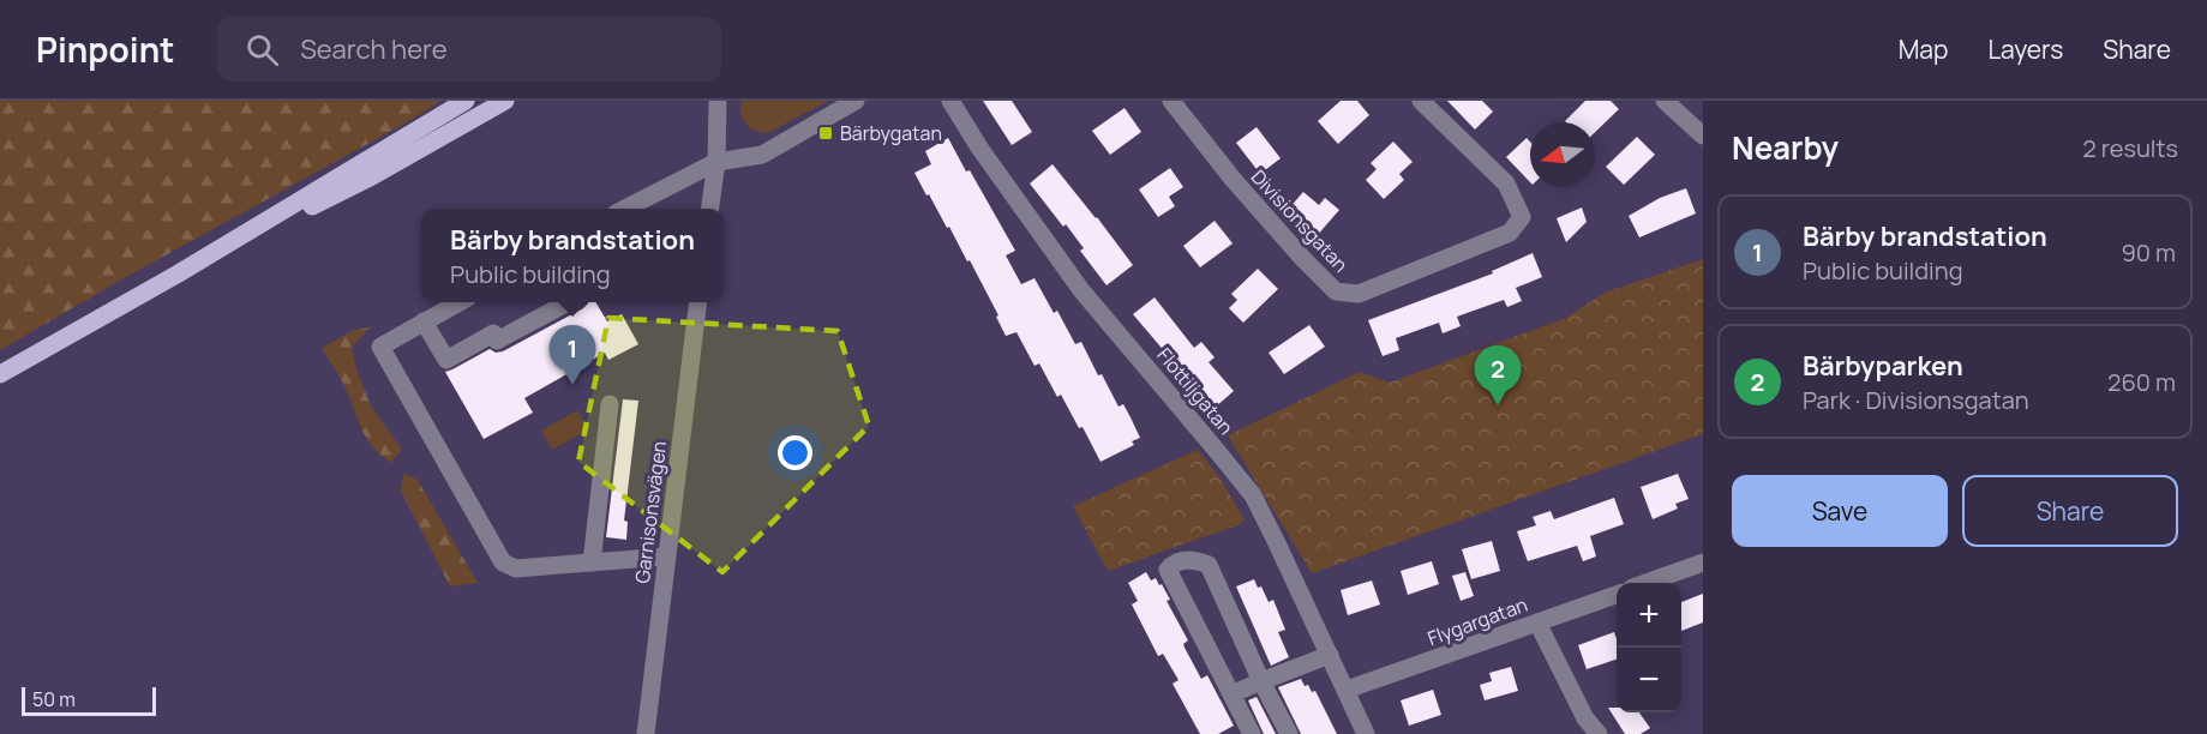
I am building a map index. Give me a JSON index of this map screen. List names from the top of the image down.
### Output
{
  "streets": {
    "street": [
      "Divisionsgatan",
      "Flottiljgatan",
      "Garnisonsvägen",
      "Flygargatan"
    ]
  },
  "crossings": [
    ["Flottiljgatan", "Flygargatan"]
  ],
  "places": {
    "transit": ["Bärbygatan"]
  },
  "scale_bar": "50 m",
  "north": "left",
  "page": {
    "header": "Pinpoint",
    "search": "Search here",
    "nav": ["Map", "Layers", "Share"],
    "heading": ["Nearby", "2 results"],
    "list": [
      {
        "mark": "1",
        "name": "Bärby brandstation",
        "note": "Public building",
        "value": "90 m"
      },
      {
        "mark": "2",
        "name": "Bärbyparken",
        "note": "Park · Divisionsgatan",
        "value": "260 m"
      }
    ],
    "popup": ["Bärby brandstation", "Public building"],
    "pins": ["1", "2"],
    "buttons": ["Save", "Share"],
    "map_buttons": ["+", "−"],
    "scale": "50 m"
  }
}
